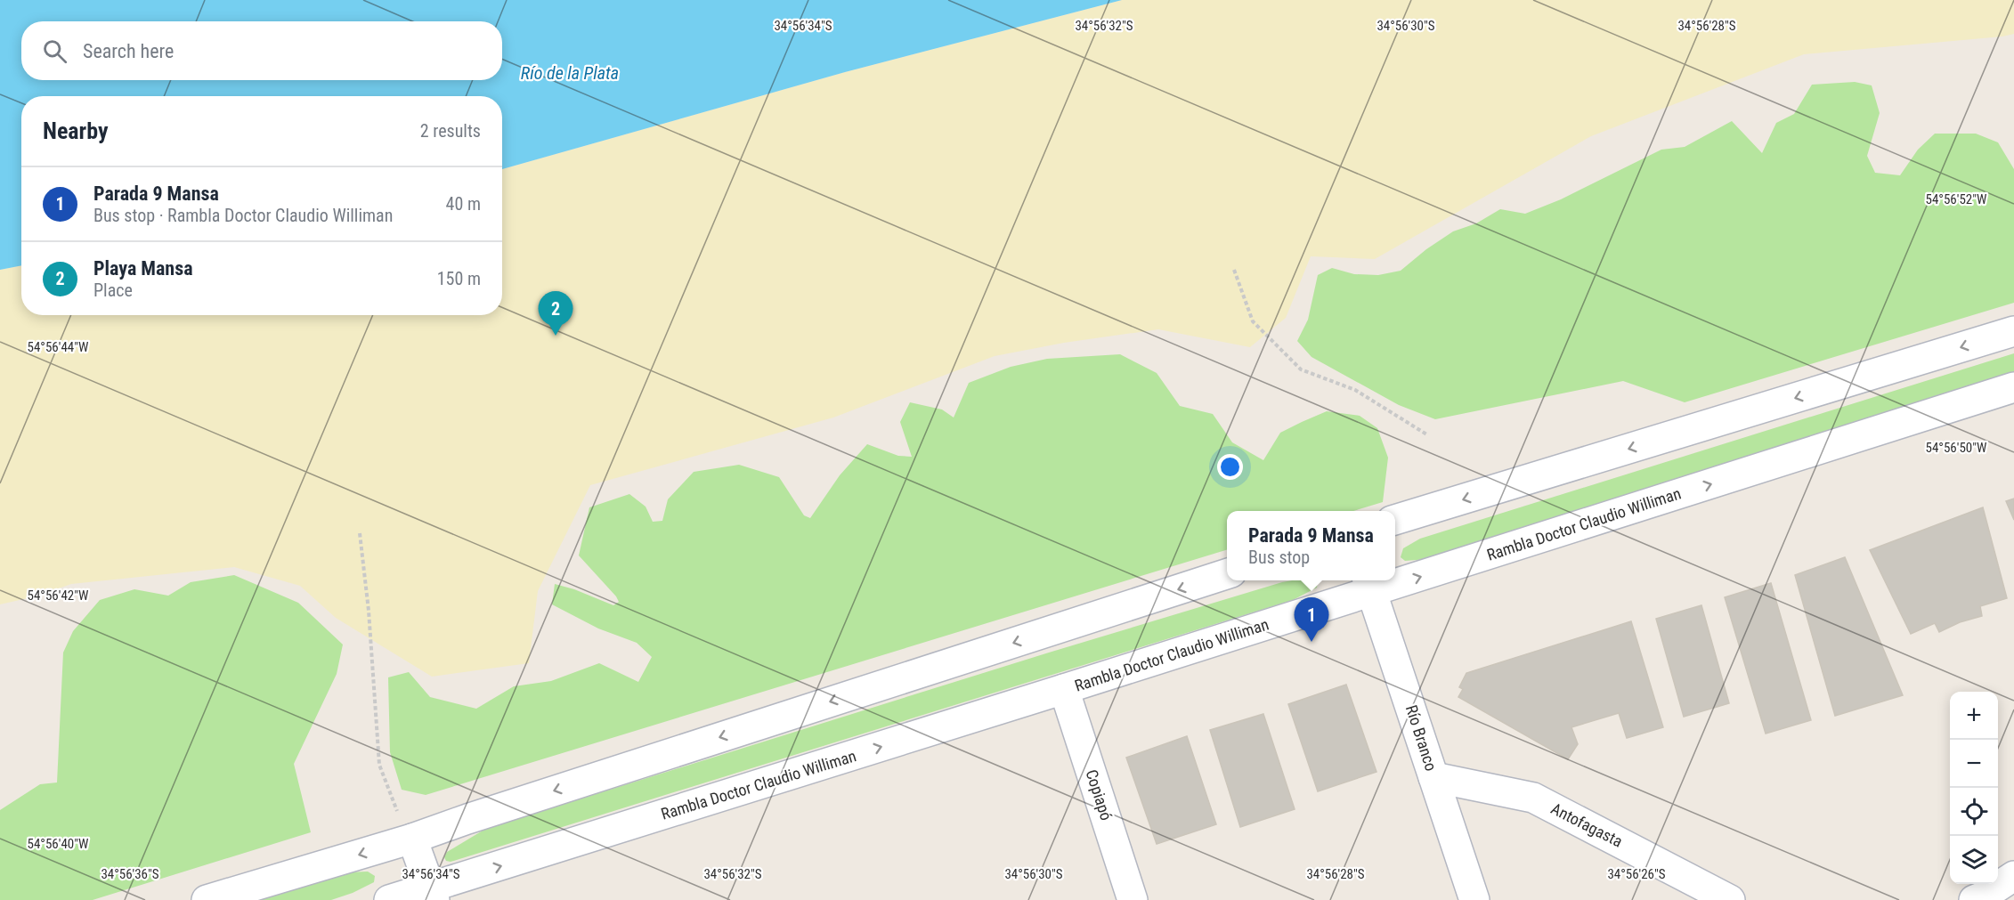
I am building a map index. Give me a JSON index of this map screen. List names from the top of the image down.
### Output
{
  "streets": {
    "main road": [
      "Rambla Doctor Claudio Williman",
      "Río Branco",
      "Copiapó",
      "Antofagasta"
    ]
  },
  "crossings": [
    ["Rambla Doctor Claudio Williman", "Río Branco"],
    ["Rambla Doctor Claudio Williman", "Copiapó"],
    ["Río Branco", "Antofagasta"]
  ],
  "water": ["Río de la Plata"],
  "page": {
    "search": "Search here",
    "heading": ["Nearby", "2 results"],
    "list": [
      {
        "mark": "1",
        "name": "Parada 9 Mansa",
        "note": "Bus stop · Rambla Doctor Claudio Williman",
        "value": "40 m"
      },
      {
        "mark": "2",
        "name": "Playa Mansa",
        "note": "Place",
        "value": "150 m"
      }
    ],
    "pins": ["2", "1"],
    "popup": ["Parada 9 Mansa", "Bus stop"],
    "map_buttons": ["+", "−"]
  },
  "coordinates": [
    "34°56'34\"S",
    "34°56'28\"S",
    "34°56'32\"S",
    "34°56'30\"S",
    "54°56'52\"W",
    "54°56'44\"W",
    "54°56'50\"W",
    "54°56'42\"W",
    "54°56'40\"W",
    "34°56'36\"S",
    "34°56'26\"S"
  ]
}
